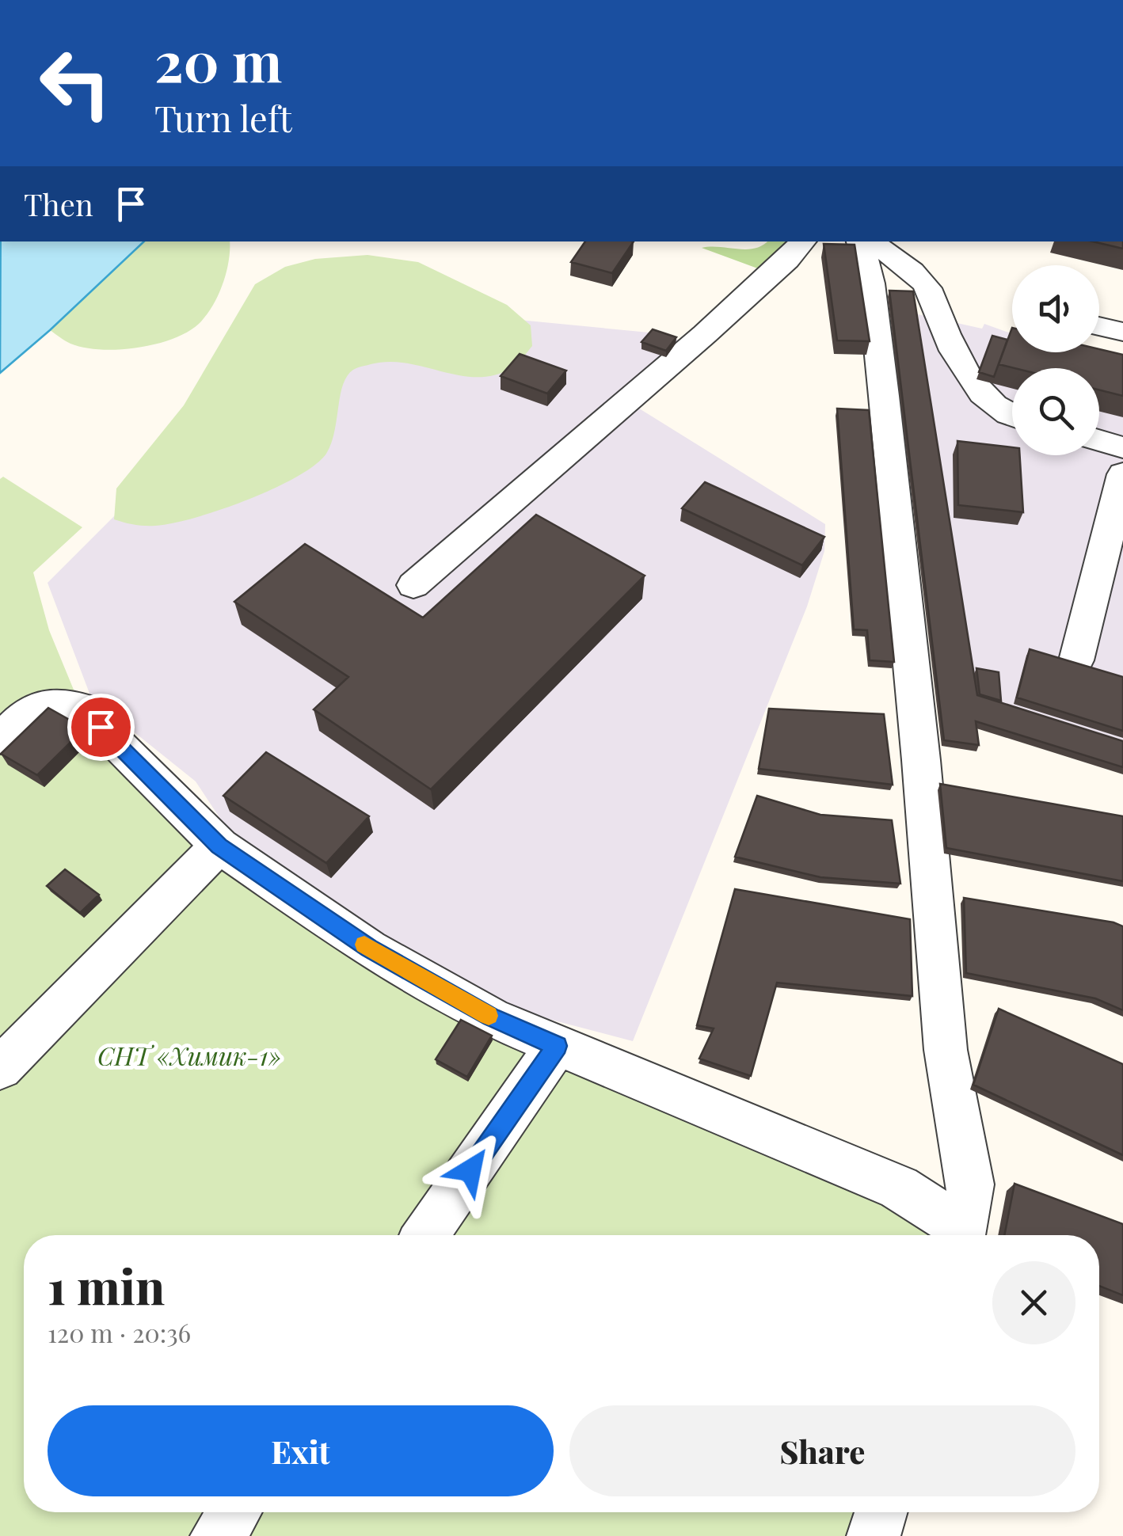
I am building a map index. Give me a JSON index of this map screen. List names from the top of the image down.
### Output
{
  "parks": ["СНТ «Химик-1»"],
  "page": {
    "turn": ["20 m", "Turn left"],
    "then": "Then",
    "heading": ["1 min", "120 m · 20:36"],
    "buttons": ["Exit", "Share"]
  }
}
